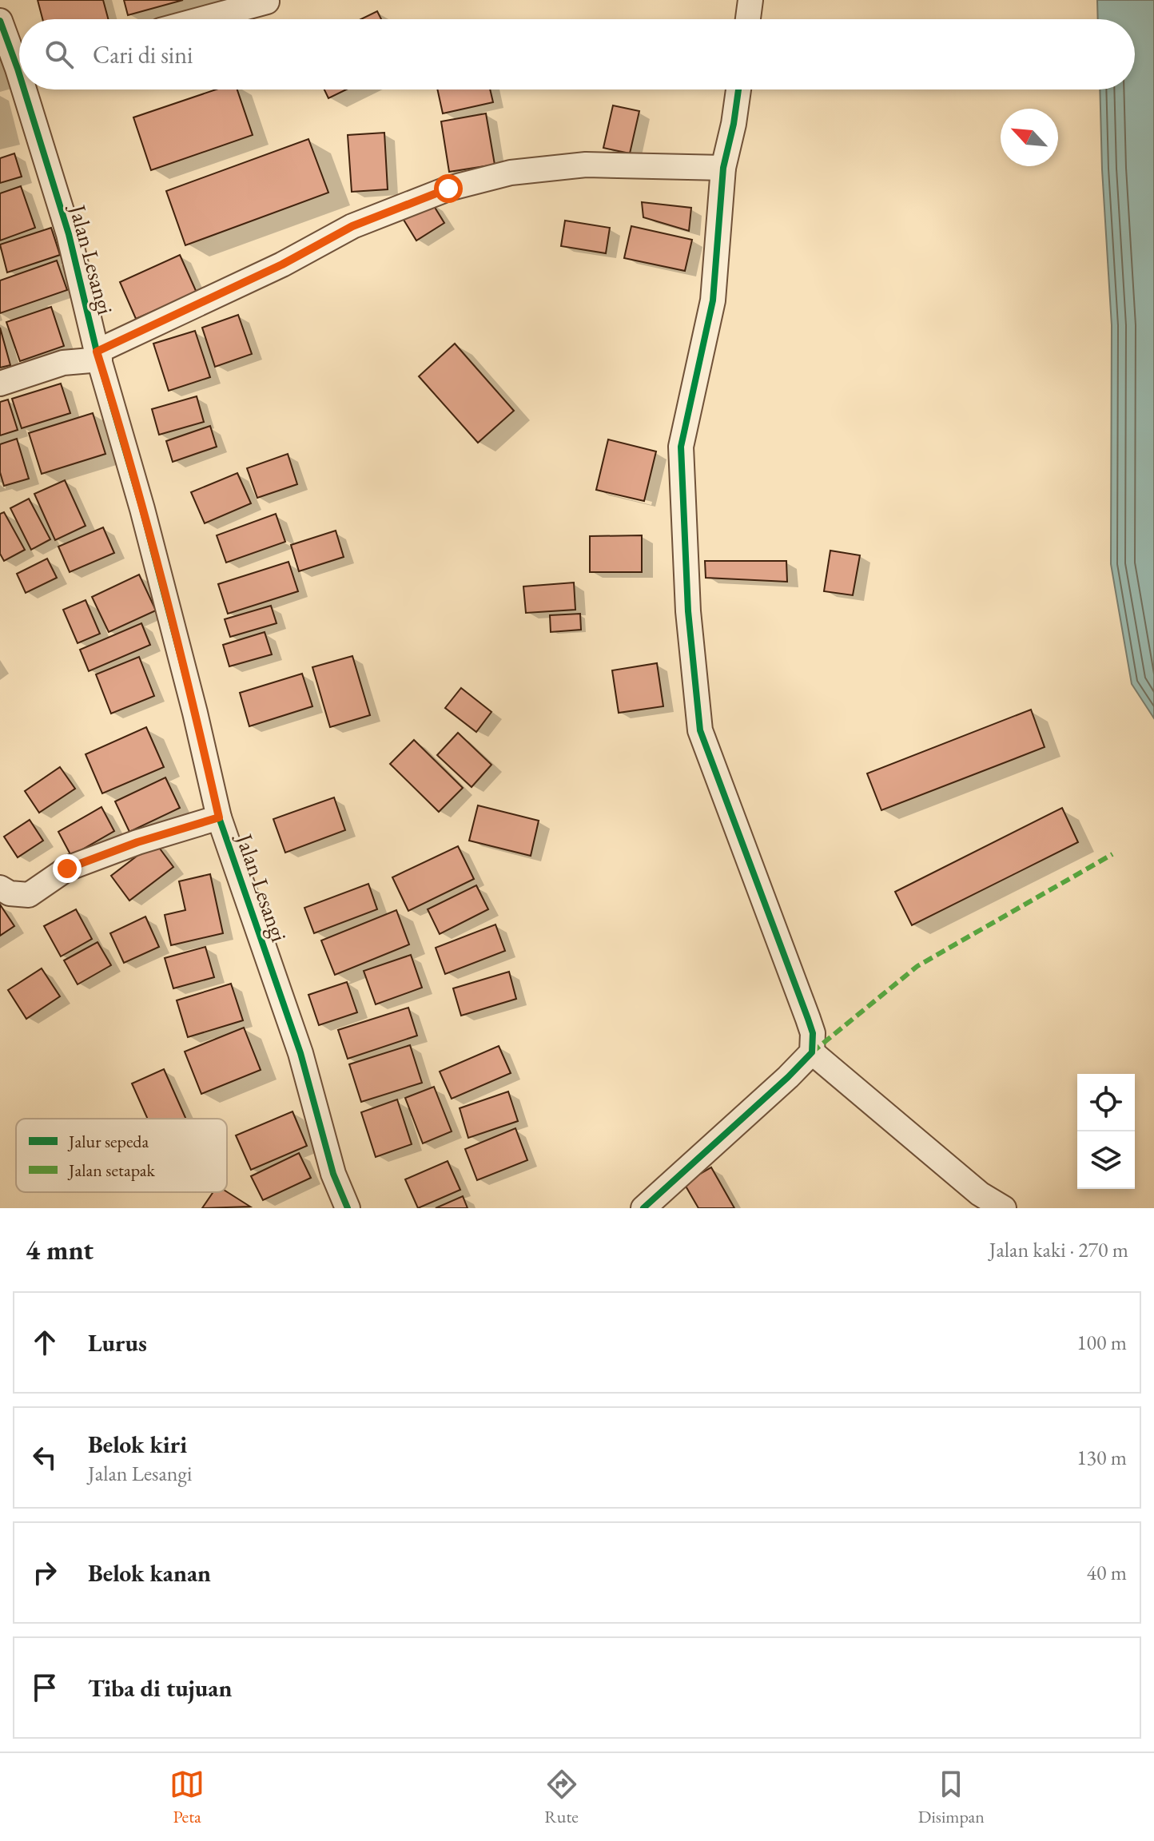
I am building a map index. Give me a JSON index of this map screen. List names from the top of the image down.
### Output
{
  "streets": {
    "street": ["Jalan Lesangi"]
  },
  "legend": ["Jalur sepeda", "Jalan setapak"],
  "north": "top left",
  "page": {
    "search": "Cari di sini",
    "heading": ["4 mnt", "Jalan kaki · 270 m"],
    "list": [
      ["Lurus", "100 m"],
      ["Belok kiri", "Jalan Lesangi", "130 m"],
      ["Belok kanan", "40 m"],
      "Tiba di tujuan"
    ],
    "nav": ["Peta", "Rute", "Disimpan"]
  }
}
